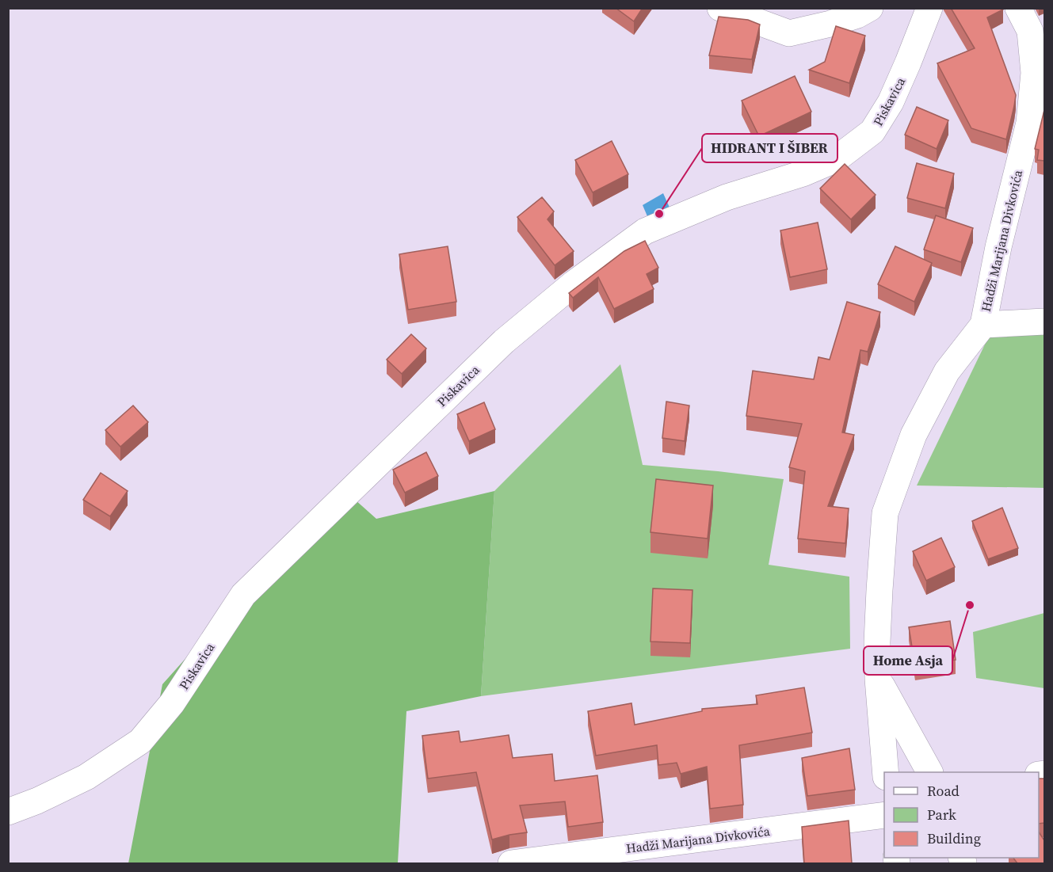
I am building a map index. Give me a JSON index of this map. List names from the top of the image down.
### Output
{
  "streets": {
    "street": ["Piskavica", "Hadži Marijana Divkovića"]
  },
  "places": ["HIDRANT I ŠIBER", "Home Asja"],
  "legend": ["Road", "Park", "Building"]
}
